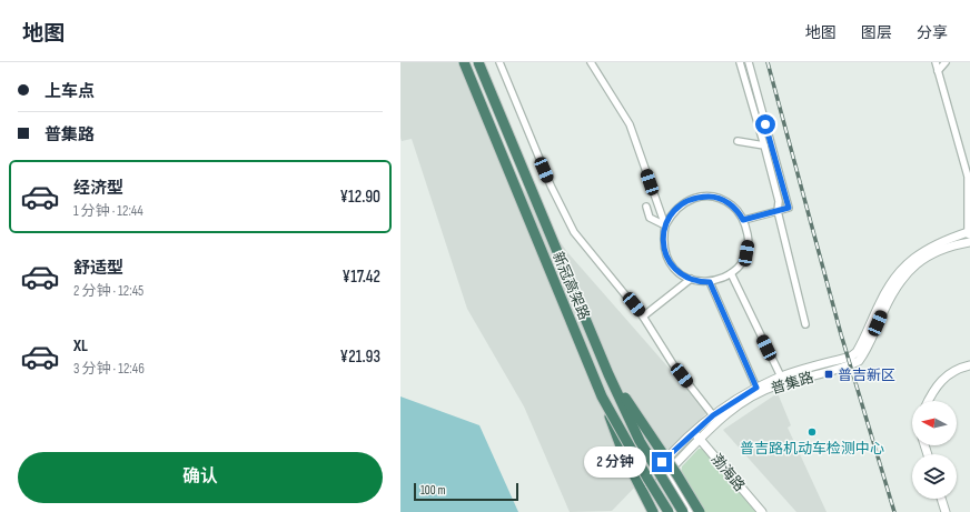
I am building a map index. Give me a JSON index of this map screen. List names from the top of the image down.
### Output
{
  "streets": {
    "highway": ["新冠高架路"],
    "street": ["普集路", "渤海路"]
  },
  "crossings": [
    ["普集路", "渤海路"]
  ],
  "places": {
    "transit": ["普吉新区"],
    "other": ["普吉路机动车检测中心"]
  },
  "scale_bar": "100 m",
  "north": "left",
  "page": {
    "header": "地图",
    "nav": ["地图", "图层", "分享"],
    "banner": ["上车点", "普集路"],
    "list": [
      {
        "name": "经济型",
        "note": "1 分钟 · 12:44",
        "value": "¥12.90"
      },
      {
        "name": "舒适型",
        "note": "2 分钟 · 12:45",
        "value": "¥17.42"
      },
      {
        "name": "XL",
        "note": "3 分钟 · 12:46",
        "value": "¥21.93"
      }
    ],
    "buttons": "确认",
    "bubble": "2 分钟",
    "scale": "100 m"
  }
}
